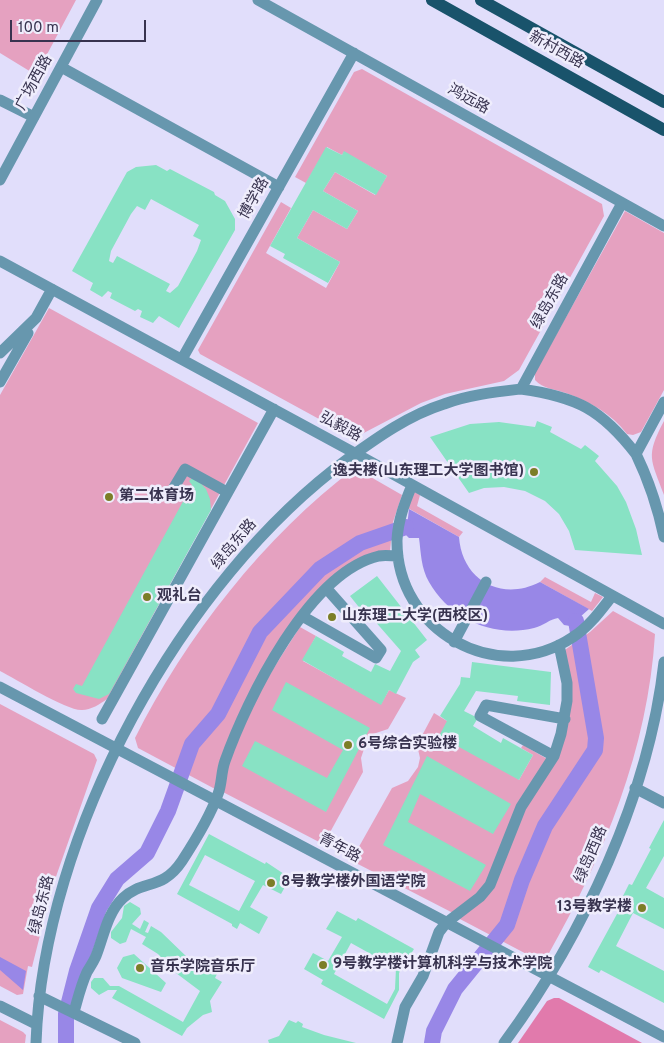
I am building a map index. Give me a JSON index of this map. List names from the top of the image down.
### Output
{
  "streets": {
    "main road": ["新村西路"],
    "street": [
      "广场西路",
      "鸿远路",
      "博学路",
      "绿岛东路",
      "弘毅路",
      "青年路",
      "绿岛西路"
    ]
  },
  "crossings": [
    ["鸿远路", "博学路"],
    ["鸿远路", "绿岛东路"],
    ["博学路", "弘毅路"],
    ["绿岛东路", "弘毅路"],
    ["绿岛东路", "青年路"],
    ["青年路", "绿岛西路"]
  ],
  "places": [
    "逸夫楼(山东理工大学图书馆)",
    "第二体育场",
    "观礼台",
    "山东理工大学(西校区)",
    "6号综合实验楼",
    "8号教学楼·外国语学院",
    "13号教学楼",
    "9号教学楼·计算机科学与技术学院",
    "音乐学院音乐厅"
  ],
  "scale_bar": "100 m"
}
